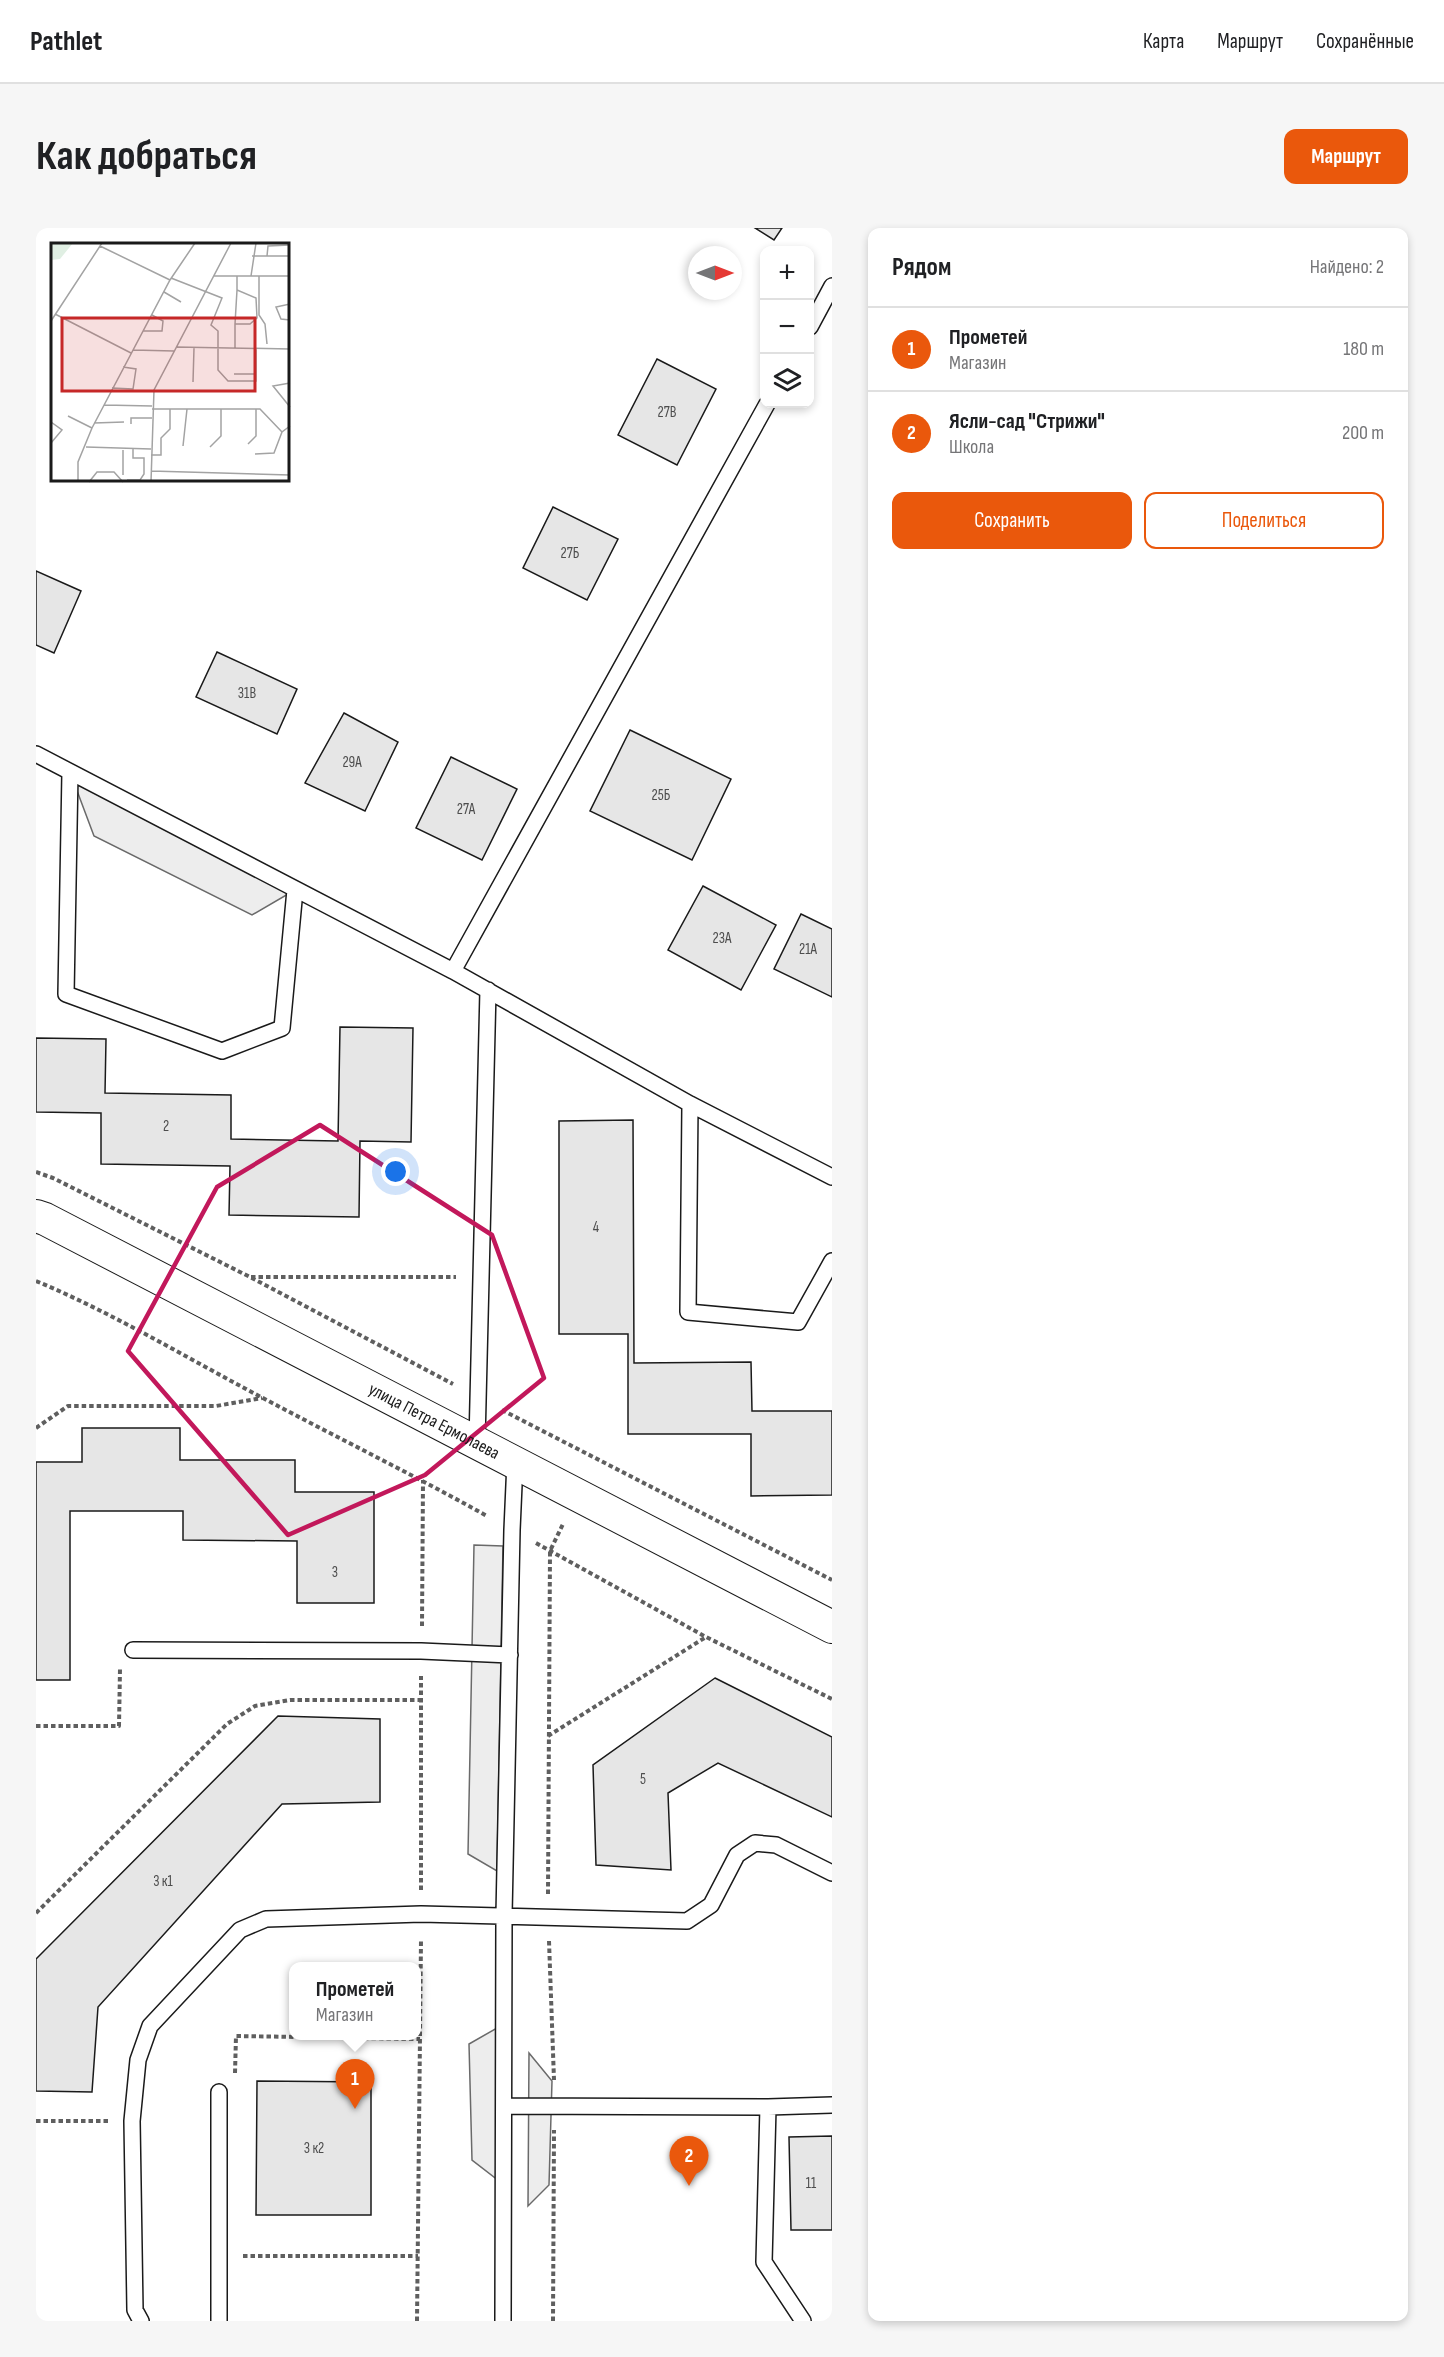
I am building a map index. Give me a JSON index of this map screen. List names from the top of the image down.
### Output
{
  "streets": {
    "street": ["улица Петра Ермолаева"]
  },
  "house_numbers": [
    "27В",
    "27Б",
    "31В",
    "29А",
    "25Б",
    "27А",
    "23А",
    "21А",
    "2",
    "4",
    "3",
    "5",
    "3 к1",
    "3 к2",
    "11"
  ],
  "north": "right",
  "page": {
    "header": "Pathlet",
    "nav": ["Карта", "Маршрут", "Сохранённые"],
    "buttons": [
      "Маршрут",
      ["Сохранить", "Поделиться"]
    ],
    "title": "Как добраться",
    "heading": ["Рядом", "Найдено: 2"],
    "map_buttons": ["+", "−"],
    "list": [
      {
        "mark": "1",
        "name": "Прометей",
        "note": "Магазин",
        "value": "180 m"
      },
      {
        "mark": "2",
        "name": "Ясли-сад \"Стрижи\"",
        "note": "Школа",
        "value": "200 m"
      }
    ],
    "popup": ["Прометей", "Магазин"],
    "pins": ["1", "2"]
  }
}
